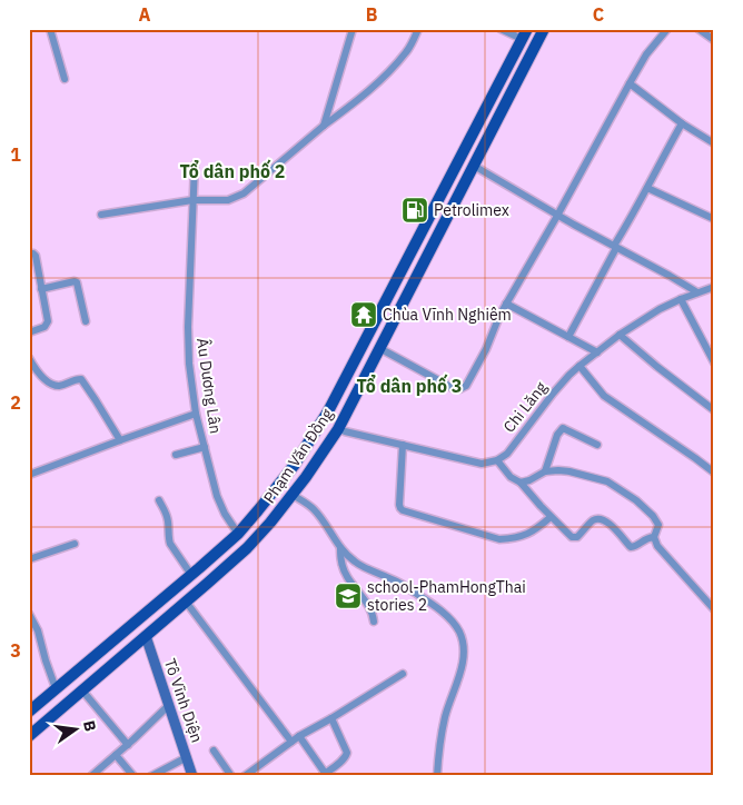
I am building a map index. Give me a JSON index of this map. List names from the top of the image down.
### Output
{
  "streets": {
    "main road": ["Phạm Văn Đồng"],
    "street": ["Âu Dương Lân", "Chi Lăng", "Tô Vĩnh Diện"]
  },
  "crossings": [
    ["Âu Dương Lân", "Phạm Văn Đồng"],
    ["Phạm Văn Đồng", "Tô Vĩnh Diện"]
  ],
  "districts": ["Tổ dân phố 2", "Tổ dân phố 3"],
  "places": {
    "fuel station": ["Petrolimex"],
    "temple": ["Chùa Vĩnh Nghiêm"],
    "school or university": ["school-PhamHongThai stories 2"]
  },
  "north": "right",
  "grid": {
    "columns": ["A", "B", "C"],
    "rows": ["1", "2", "3"]
  }
}
